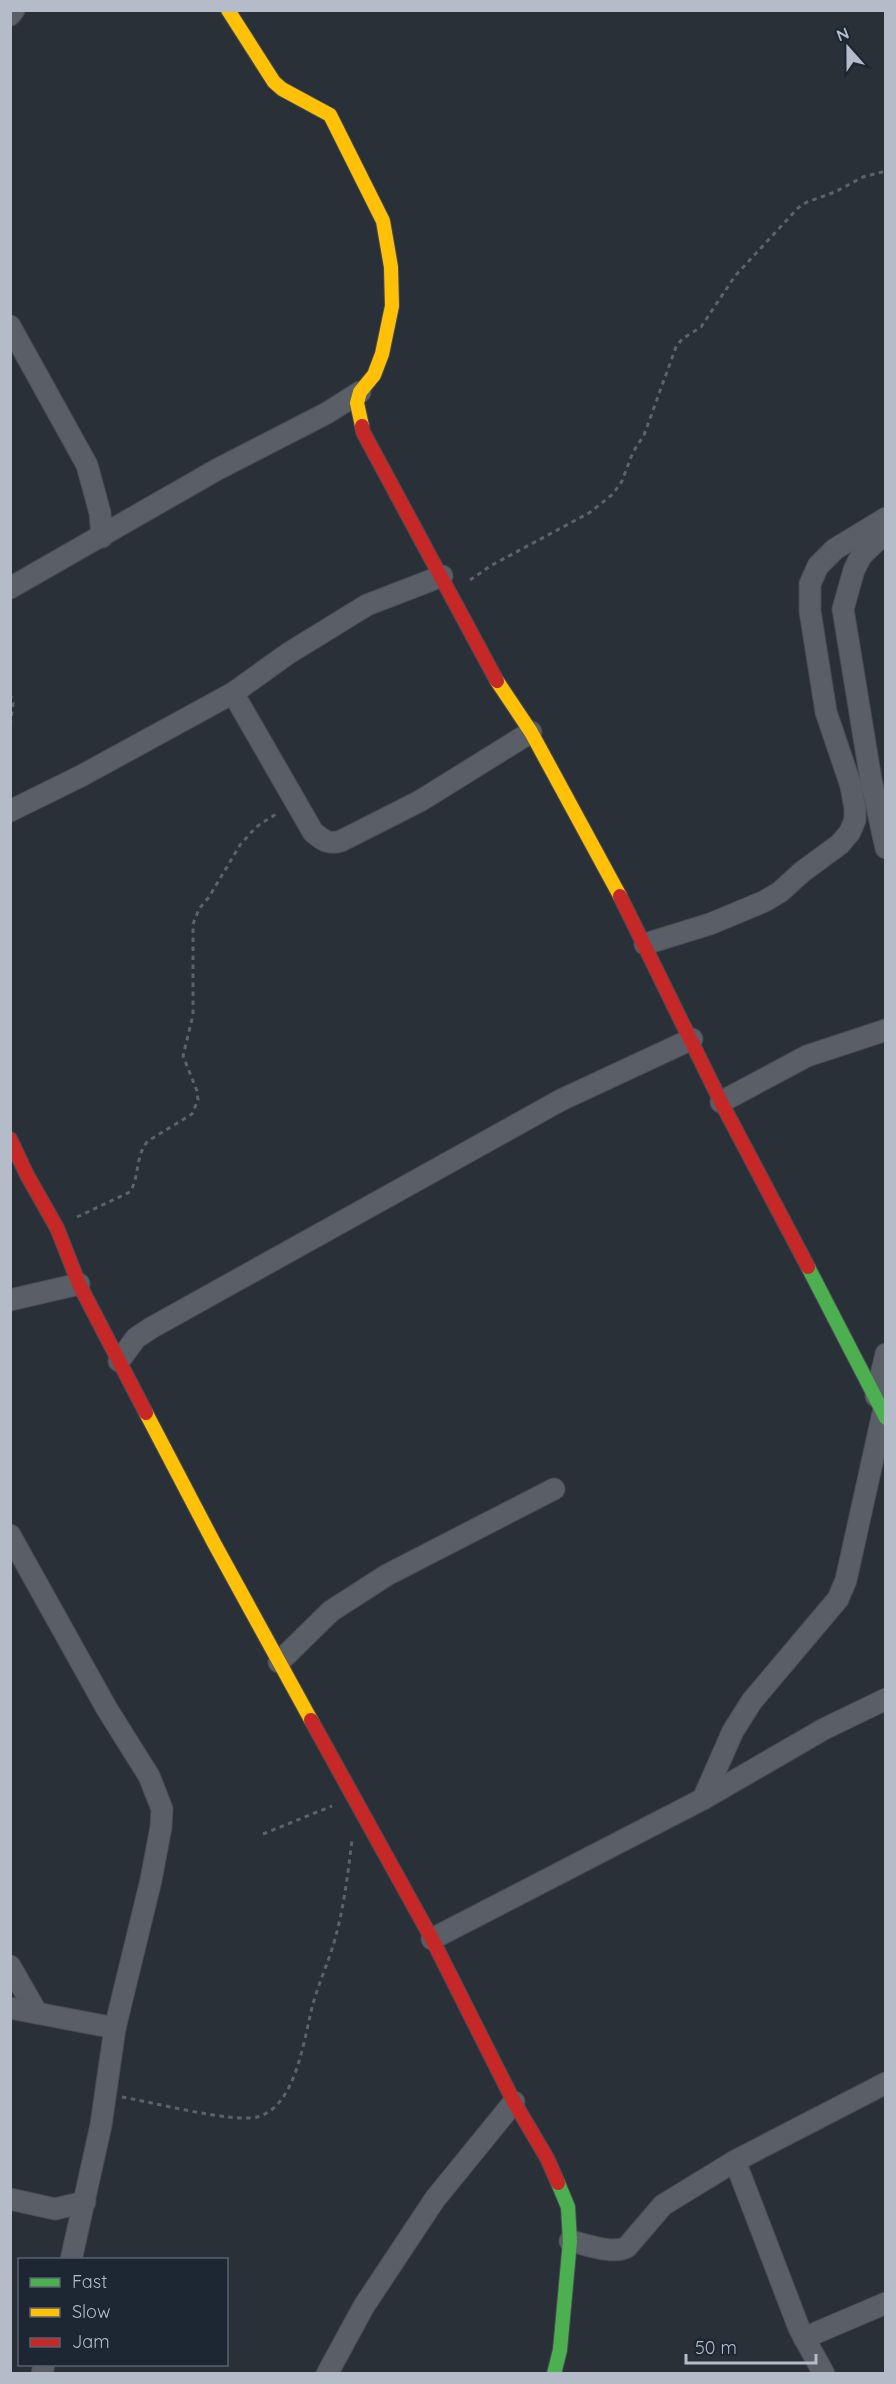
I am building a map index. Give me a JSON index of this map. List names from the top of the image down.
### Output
{
  "legend": ["Fast", "Slow", "Jam"],
  "scale_bar": "50 m",
  "north": "top"
}
